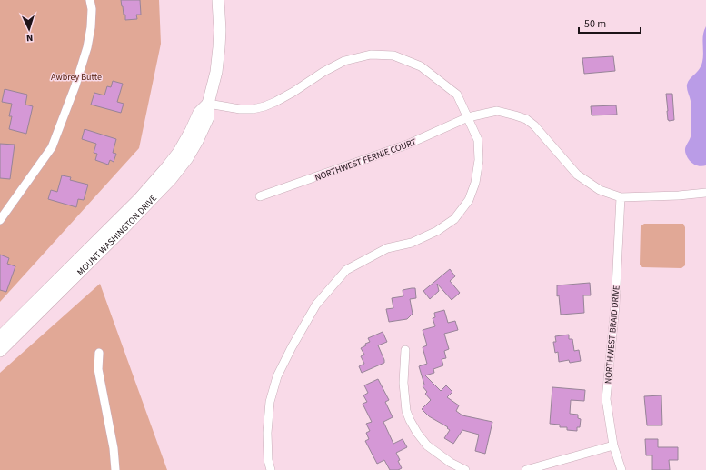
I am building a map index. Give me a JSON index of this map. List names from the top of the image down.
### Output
{
  "streets": {
    "main road": ["MOUNT WASHINGTON DRIVE"],
    "street": ["NORTHWEST FERNIE COURT", "NORTHWEST BRAID DRIVE"]
  },
  "crossings": [
    ["NORTHWEST FERNIE COURT", "NORTHWEST BRAID DRIVE"]
  ],
  "parks": ["Awbrey Butte"],
  "scale_bar": "50 m",
  "north": "bottom"
}
